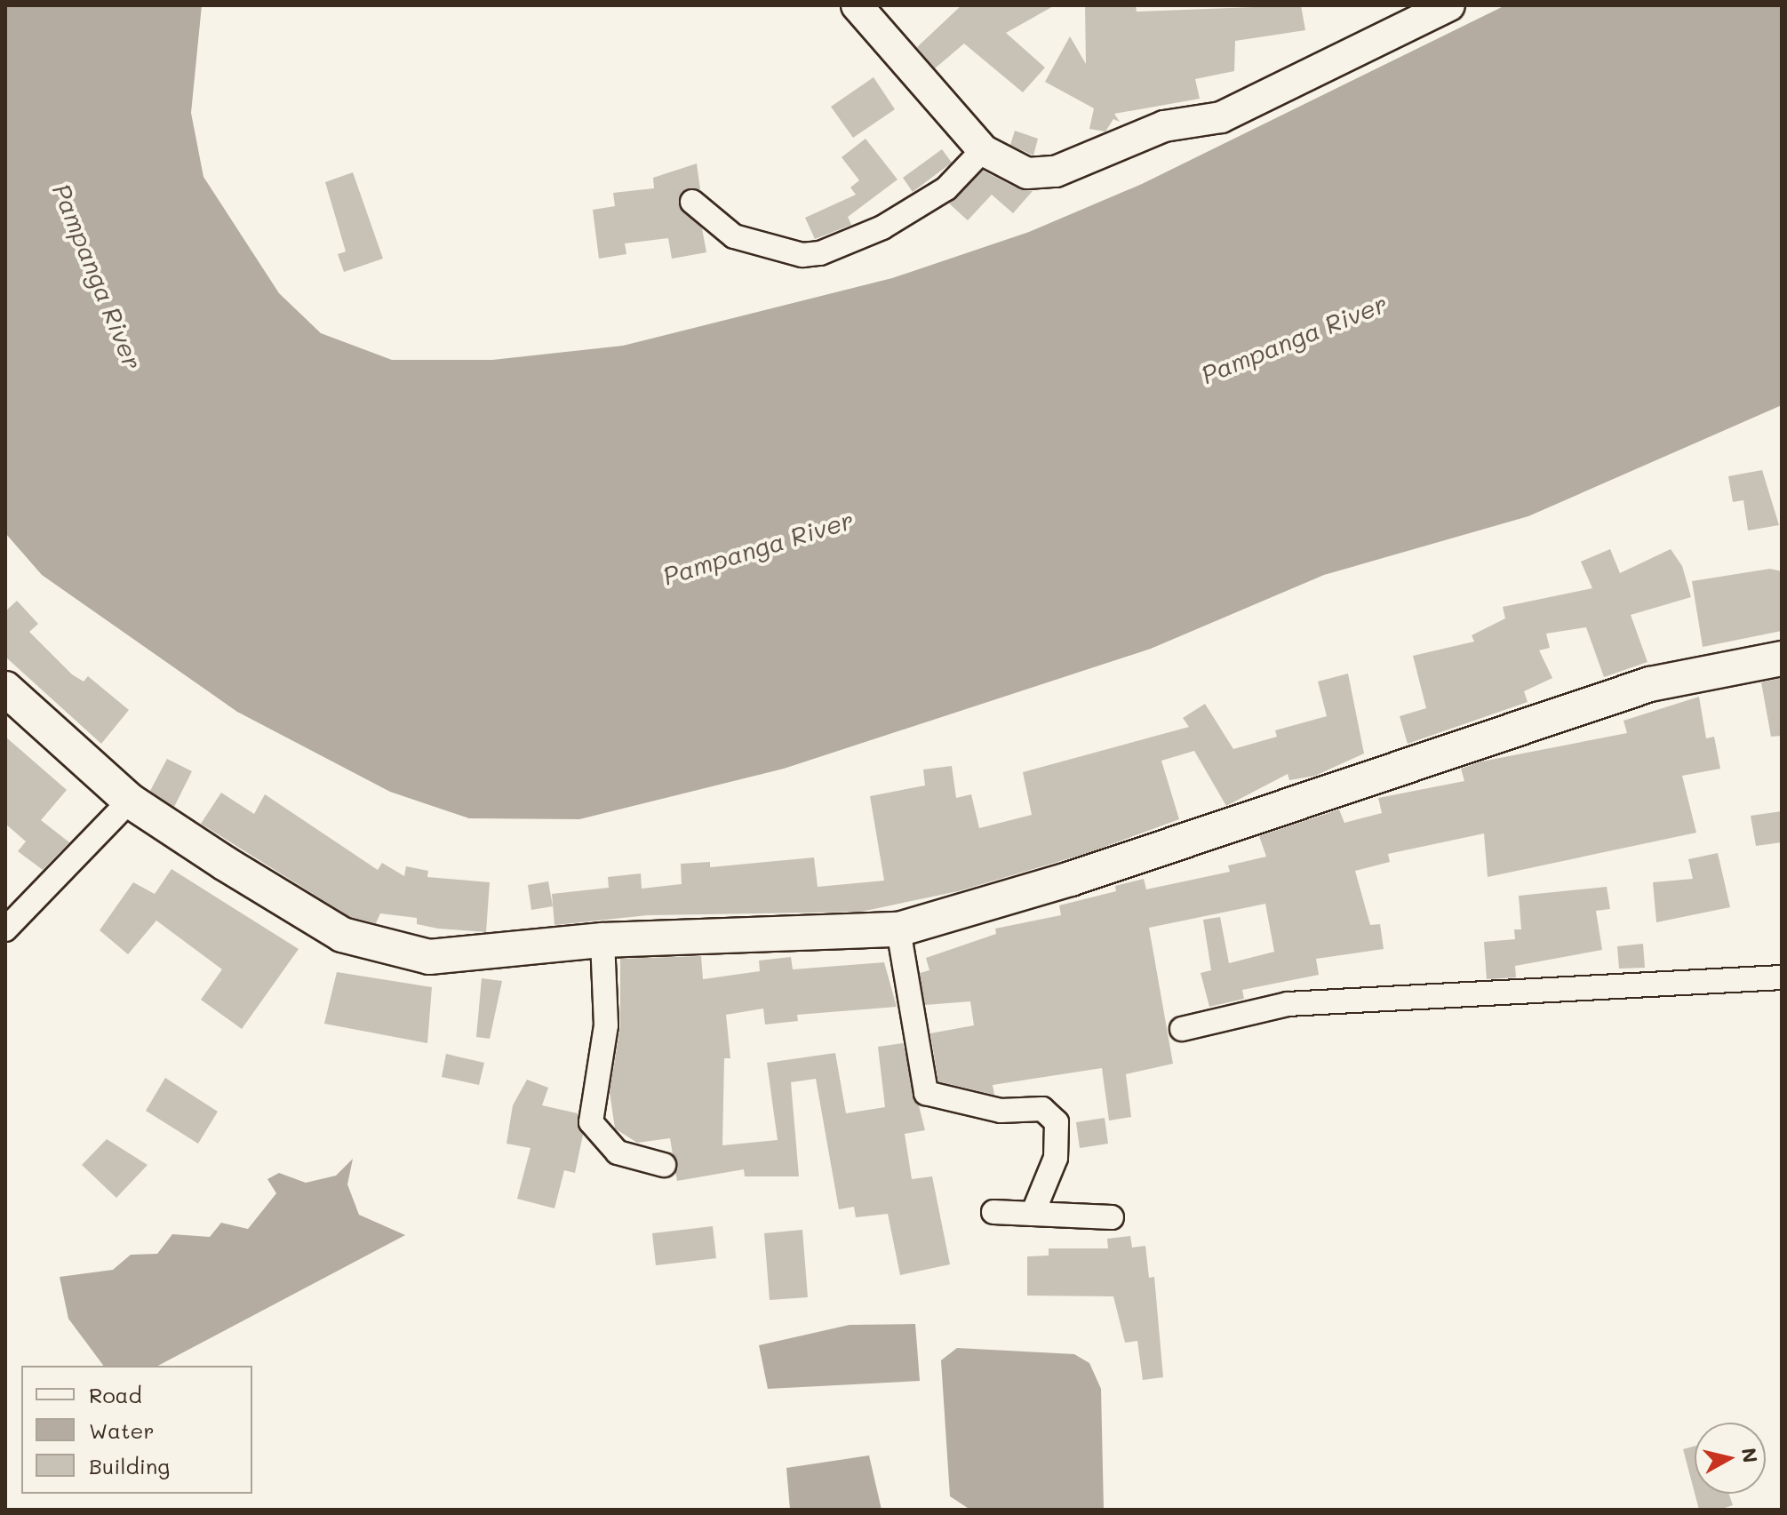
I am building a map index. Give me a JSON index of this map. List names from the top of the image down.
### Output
{
  "water": ["Pampanga River"],
  "legend": ["Road", "Water", "Building"],
  "north": "right"
}
